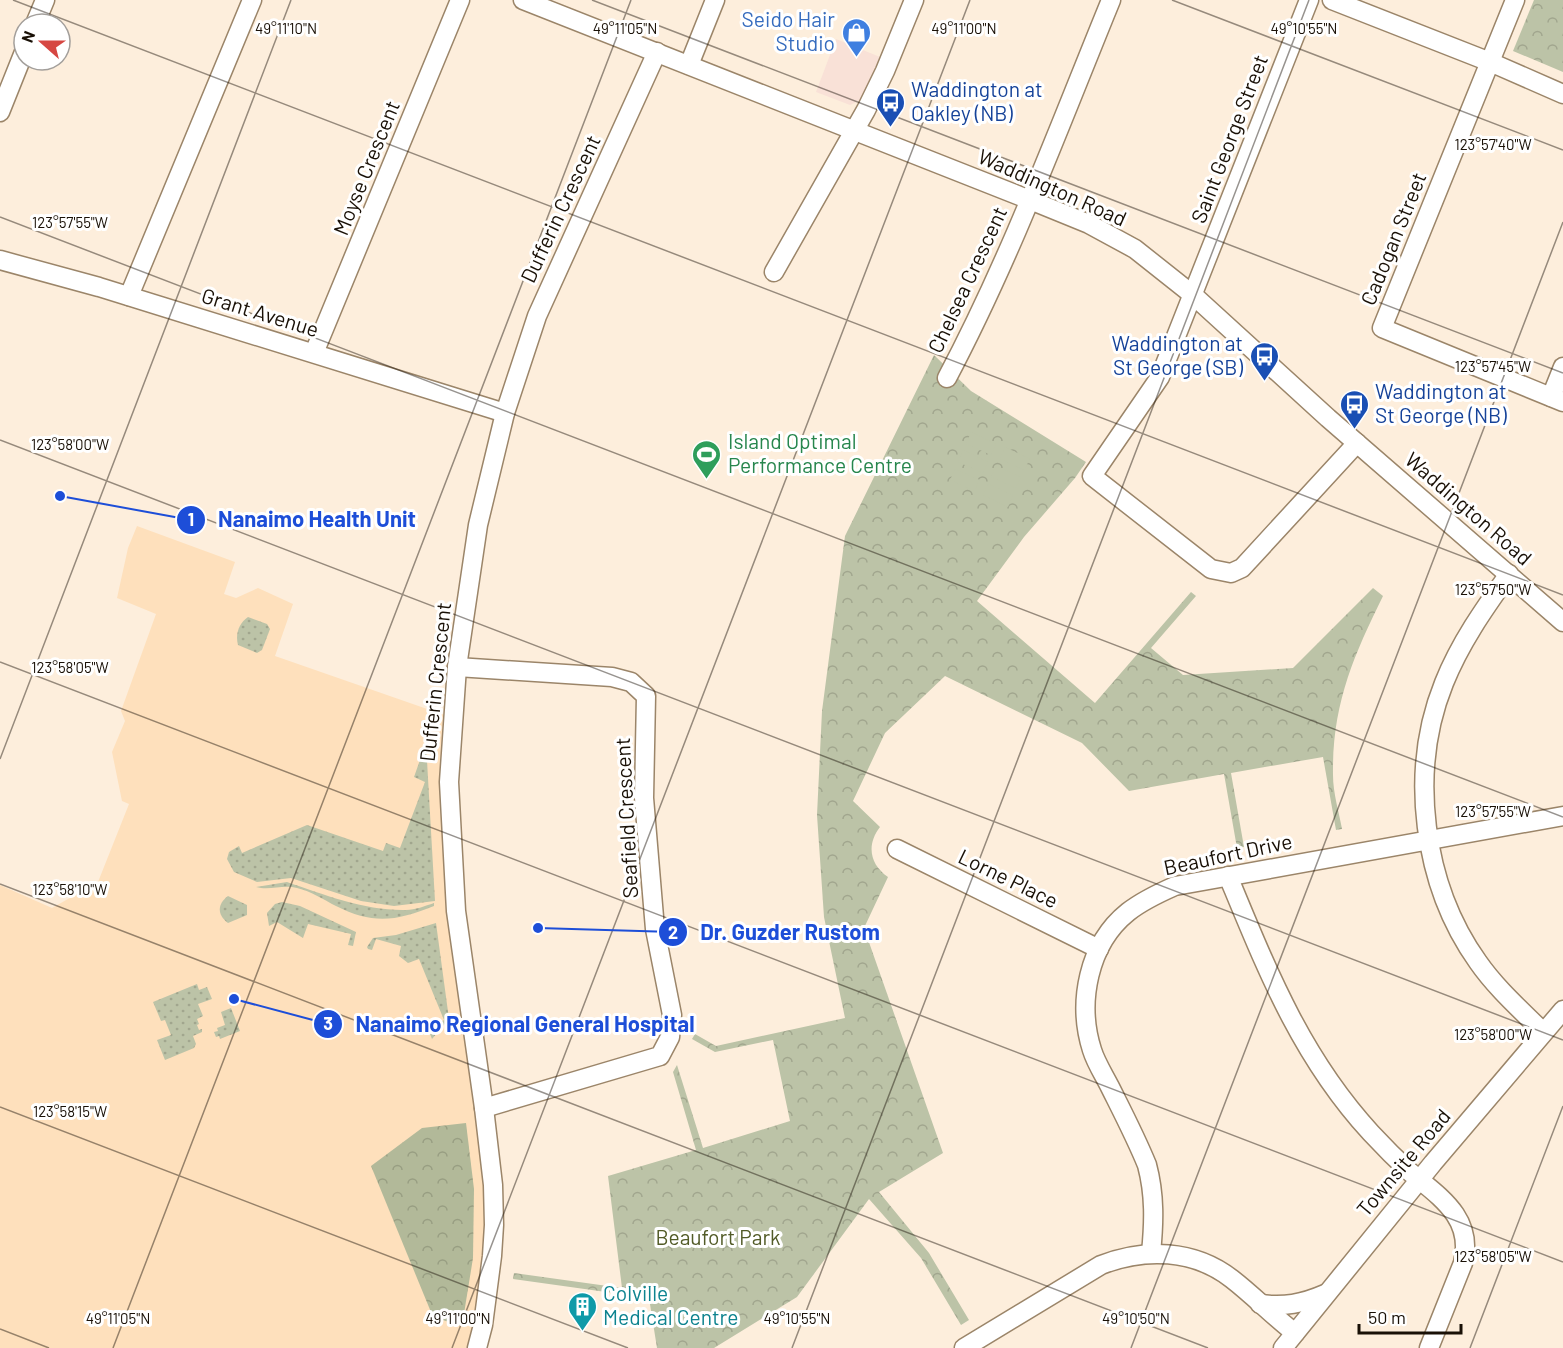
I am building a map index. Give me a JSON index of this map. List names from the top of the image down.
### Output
{
  "streets": {
    "street": [
      "Saint George Street",
      "Moyse Crescent",
      "Waddington Road",
      "Dufferin Crescent",
      "Cadogan Street",
      "Chelsea Crescent",
      "Grant Avenue",
      "Seafield Crescent",
      "Beaufort Drive",
      "Lorne Place",
      "Townsite Road"
    ]
  },
  "crossings": [
    ["Saint George Street", "Waddington Road"],
    ["Moyse Crescent", "Grant Avenue"],
    ["Waddington Road", "Dufferin Crescent"],
    ["Waddington Road", "Chelsea Crescent"],
    ["Dufferin Crescent", "Grant Avenue"],
    ["Dufferin Crescent", "Seafield Crescent"],
    ["Beaufort Drive", "Lorne Place"]
  ],
  "parks": ["Beaufort Park"],
  "places": {
    "shop": ["Seido Hair Studio"],
    "bus stop": ["Waddington at Oakley (NB)", "Waddington at St George (SB)", "Waddington at St George (NB)"],
    "sports": ["Island Optimal Performance Centre"],
    "other": ["Nanaimo Health Unit", "Dr. Guzder Rustom", "Nanaimo Regional General Hospital"],
    "building": ["Colville Medical Centre"]
  },
  "scale_bar": "50 m",
  "north": "left",
  "coordinates": [
    "49°11'05\"N",
    "49°11'00\"N",
    "49°10'55\"N",
    "49°11'10\"N",
    "123°57'40\"W",
    "123°57'55\"W",
    "123°57'45\"W",
    "123°58'00\"W",
    "123°57'50\"W",
    "123°58'05\"W",
    "123°58'10\"W",
    "123°58'15\"W",
    "49°10'50\"N"
  ]
}
